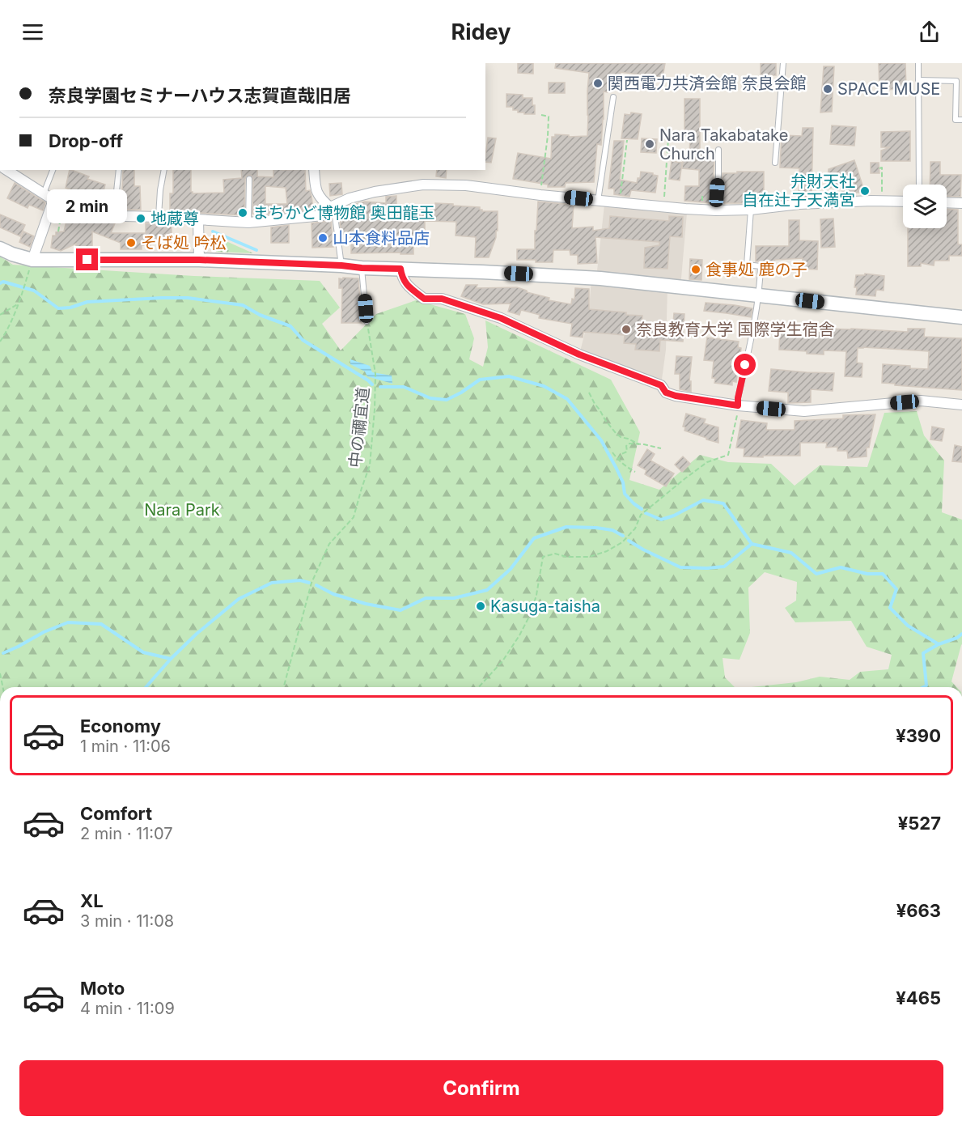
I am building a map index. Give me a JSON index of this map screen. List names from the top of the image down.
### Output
{
  "streets": {
    "path": ["中の禰宜道"]
  },
  "parks": ["Nara Park"],
  "places": [
    "関西電力共済会館 奈良会館",
    "SPACE MUSE",
    "Nara Takabatake Church",
    "弁財天社 自在辻子天満宮",
    "まちかど博物館 奥田龍玉",
    "地蔵尊",
    "山本食料品店",
    "そば処 吟松",
    "食事処 鹿の子",
    "奈良教育大学 国際学生宿舎",
    "Kasuga-taisha"
  ],
  "page": {
    "header": "Ridey",
    "banner": ["奈良学園セミナーハウス志賀直哉旧居", "Drop-off"],
    "bubble": "2 min",
    "list": [
      {
        "name": "Economy",
        "note": "1 min · 11:06",
        "value": "¥390"
      },
      {
        "name": "Comfort",
        "note": "2 min · 11:07",
        "value": "¥527"
      },
      {
        "name": "XL",
        "note": "3 min · 11:08",
        "value": "¥663"
      },
      {
        "name": "Moto",
        "note": "4 min · 11:09",
        "value": "¥465"
      }
    ],
    "buttons": "Confirm"
  }
}
